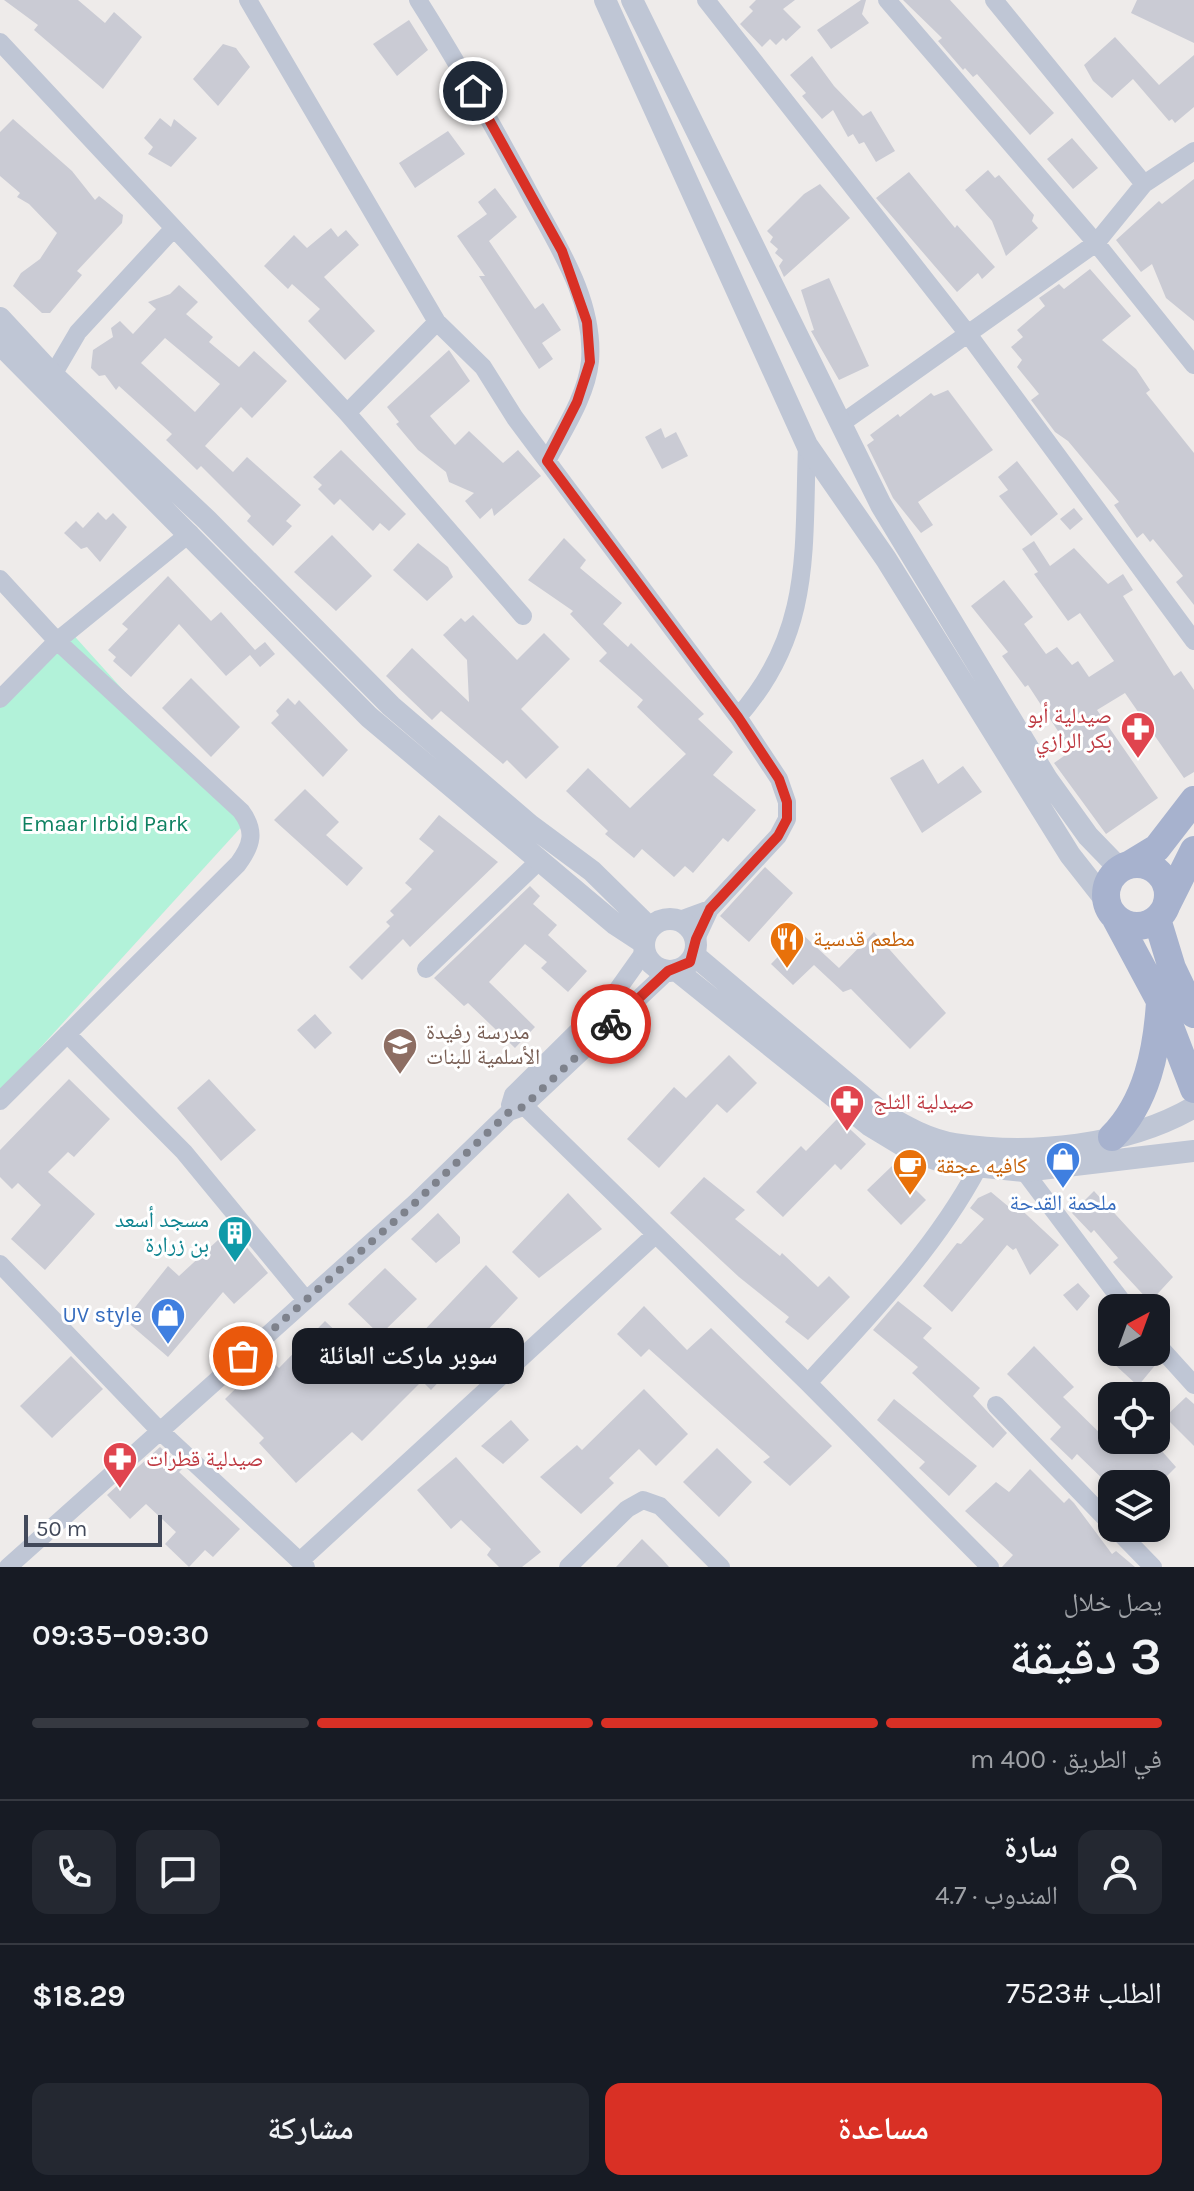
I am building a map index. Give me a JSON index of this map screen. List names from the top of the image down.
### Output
{
  "parks": ["Emaar Irbid Park"],
  "places": {
    "pharmacy": ["صيدلية أبو بكر الرازي", "صيدلية الثلج", "صيدلية قطرات"],
    "restaurant": ["مطعم قدسية"],
    "school or university": ["مدرسة رفيدة الأسلمية للبنات"],
    "shop": ["ملحمة القدحة", "UV style"],
    "cafe": ["كافيه عجقة"],
    "building": ["مسجد أسعد بن زرارة"],
    "other": ["سوبر ماركت العائلة"]
  },
  "scale_bar": "50 m",
  "north": "top right",
  "page": {
    "bubble": "سوبر ماركت العائلة",
    "scale": "50 m",
    "heading": ["3 دقيقة", "يصل خلال", "09:30–09:35"],
    "panel": [
      "سارة",
      "المندوب · 4.7",
      "الطلب #7523",
      "$18.29"
    ],
    "bar": "في الطريق · 400 m",
    "buttons": ["مساعدة", "مشاركة"]
  }
}
